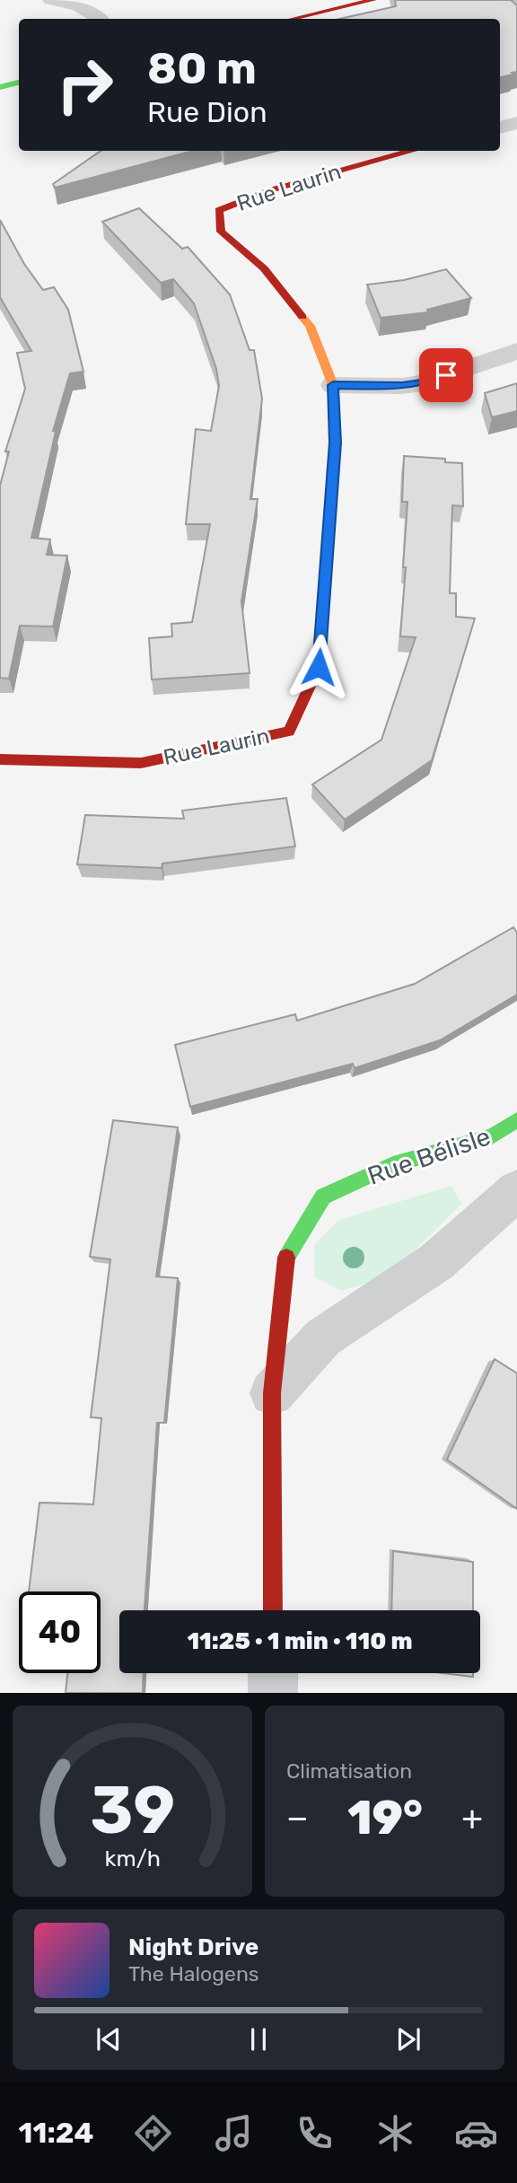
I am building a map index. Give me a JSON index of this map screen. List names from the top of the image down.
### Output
{
  "streets": {
    "street": ["Rue Laurin", "Rue Bélisle"]
  },
  "page": {
    "turn": ["80 m", "Rue Dion"],
    "limit": "40",
    "trip": "11:25 · 1 min · 110 m",
    "tile": "Climatisation",
    "heat": ["−", "19°", "+"],
    "song": ["Night Drive", "The Halogens"],
    "tabs": "11:24",
    "gauge": ["39", "km/h"]
  }
}
